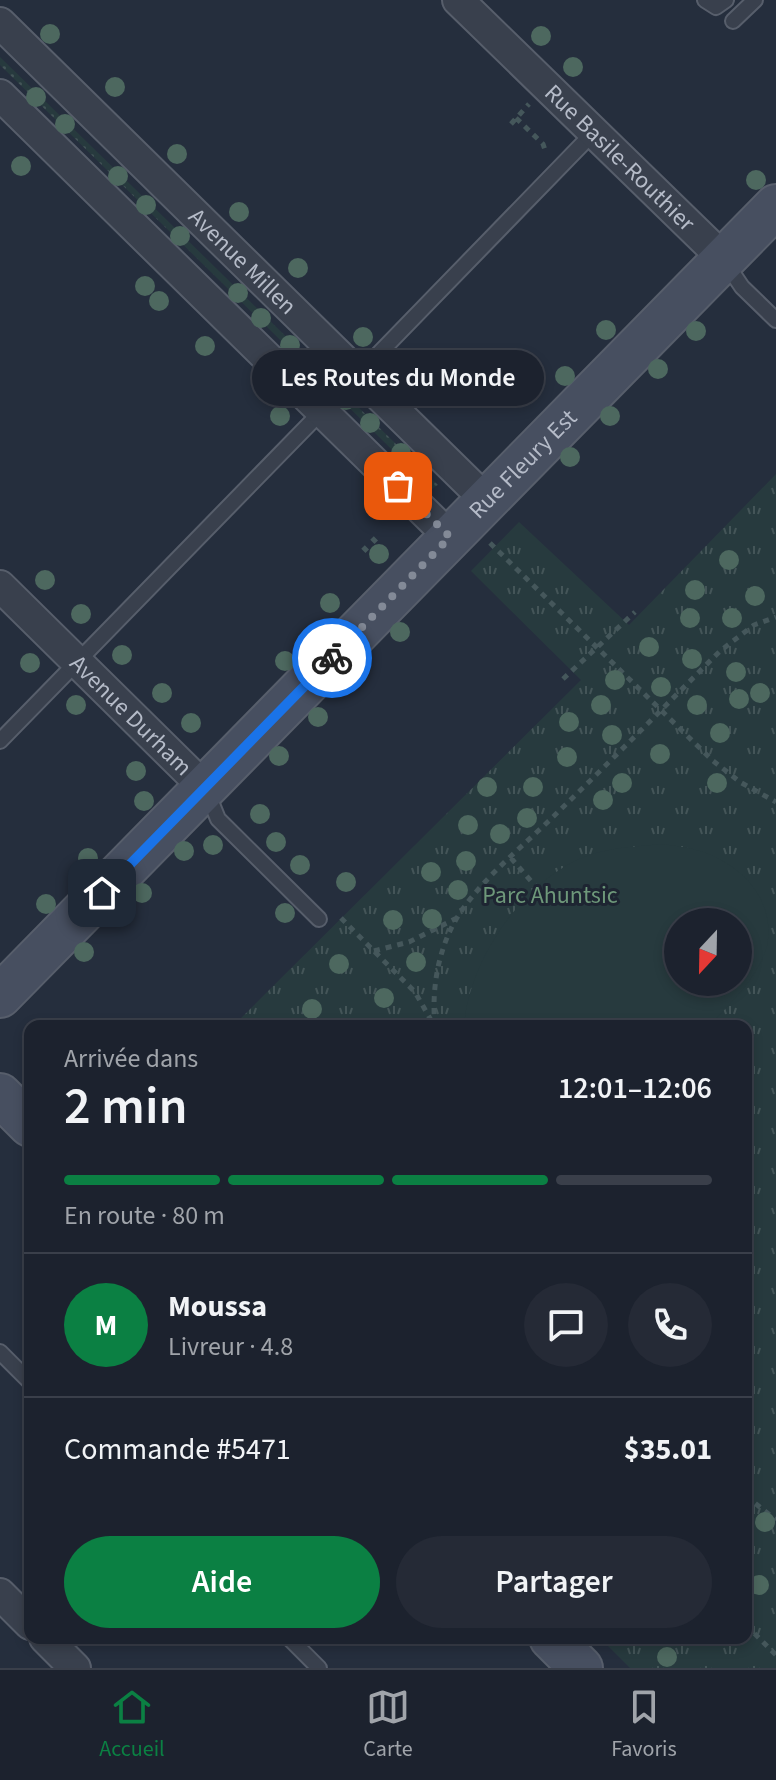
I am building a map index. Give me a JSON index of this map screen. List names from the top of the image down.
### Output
{
  "streets": {
    "street": [
      "Rue Basile-Routhier",
      "Avenue Millen",
      "Rue Fleury Est",
      "Avenue Durham"
    ]
  },
  "crossings": [
    ["Rue Basile-Routhier", "Rue Fleury Est"],
    ["Avenue Millen", "Rue Fleury Est"],
    ["Rue Fleury Est", "Avenue Durham"]
  ],
  "parks": ["Parc Ahuntsic"],
  "places": ["Les Routes du Monde"],
  "north": "bottom",
  "page": {
    "bubble": "Les Routes du Monde",
    "heading": ["2 min", "Arrivée dans", "12:01–12:06"],
    "panel": [
      "Moussa",
      "Livreur · 4.8",
      "Commande #5471",
      "$35.01"
    ],
    "bar": "En route · 80 m",
    "round": "M",
    "buttons": ["Aide", "Partager"],
    "tabs": ["Accueil", "Carte", "Favoris"]
  }
}
